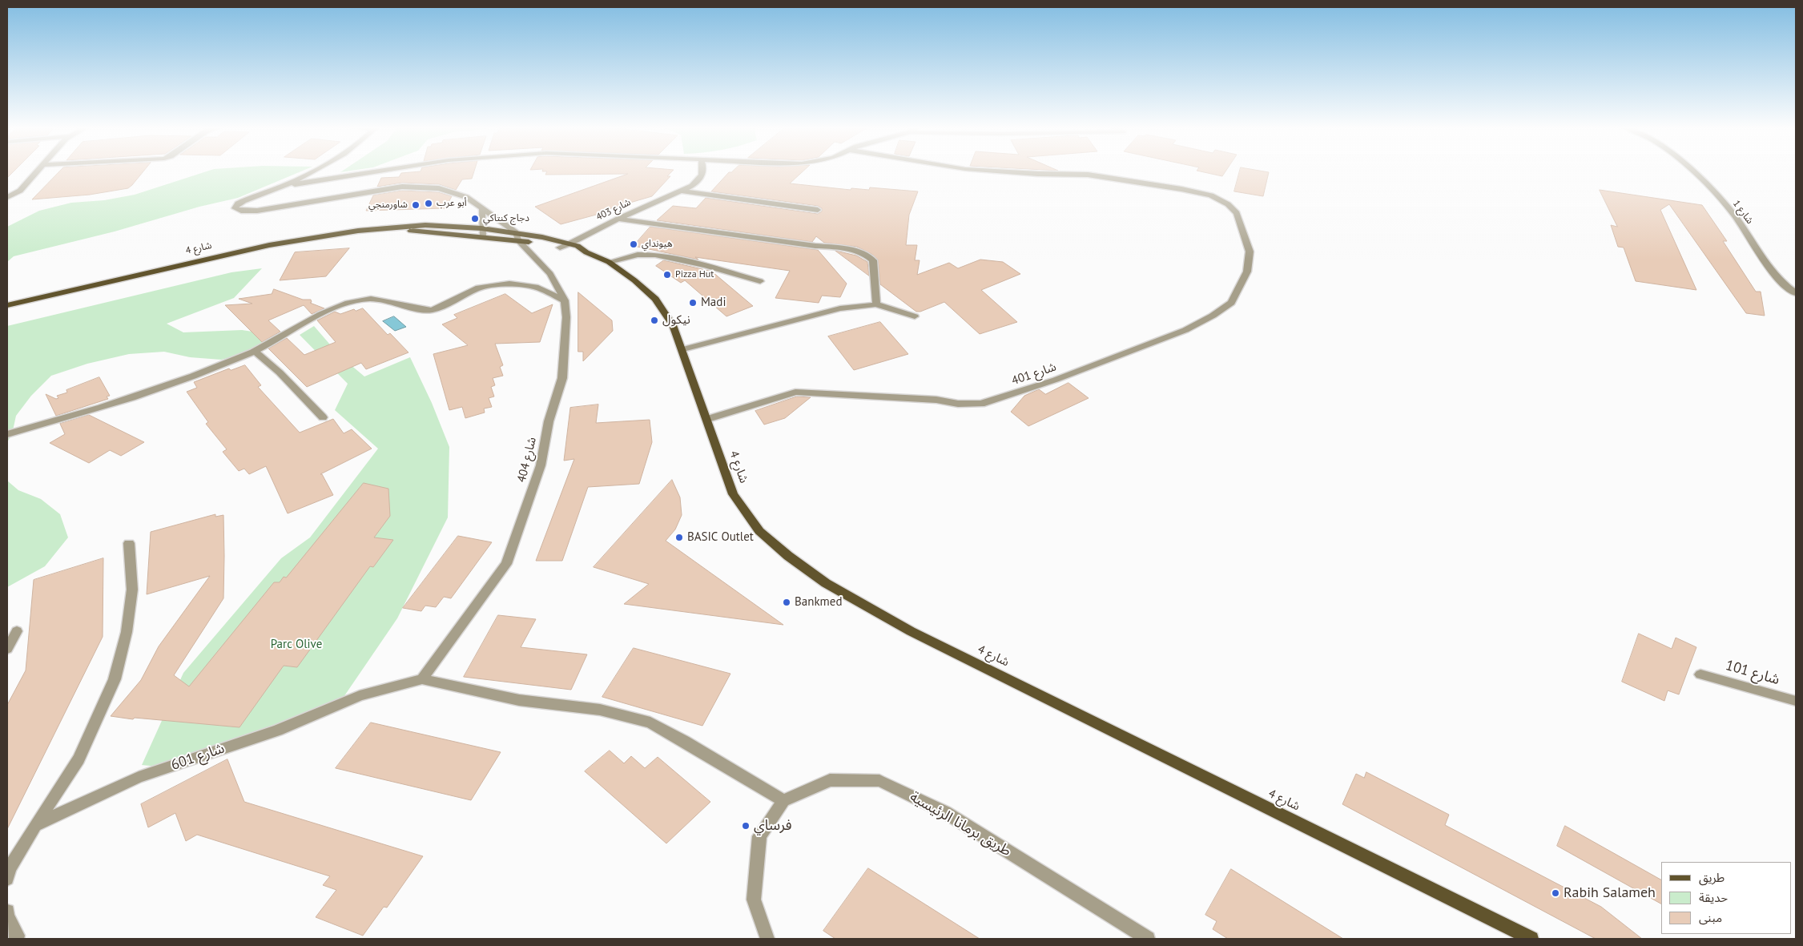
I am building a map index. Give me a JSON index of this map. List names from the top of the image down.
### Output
{
  "streets": {
    "main road": ["شارع 4"],
    "street": [
      "شارع 403",
      "شارع 1",
      "شارع 401",
      "شارع 404",
      "شارع 101",
      "شارع 601",
      "طريق برمانا الرئيسية"
    ]
  },
  "crossings": [
    ["شارع 403", "شارع 4"],
    ["شارع 4", "شارع 401"],
    ["شارع 4", "شارع 404"],
    ["شارع 404", "شارع 601"]
  ],
  "parks": ["Parc Olive"],
  "places": [
    "أبو عرب",
    "شاورمنجي",
    "دجاج كنتاكي",
    "هيونداي",
    "Pizza Hut",
    "Madi",
    "نيكول",
    "BASIC Outlet",
    "Bankmed",
    "فرساي",
    "Rabih Salameh"
  ],
  "legend": ["طريق", "حديقة", "مبنى"]
}
